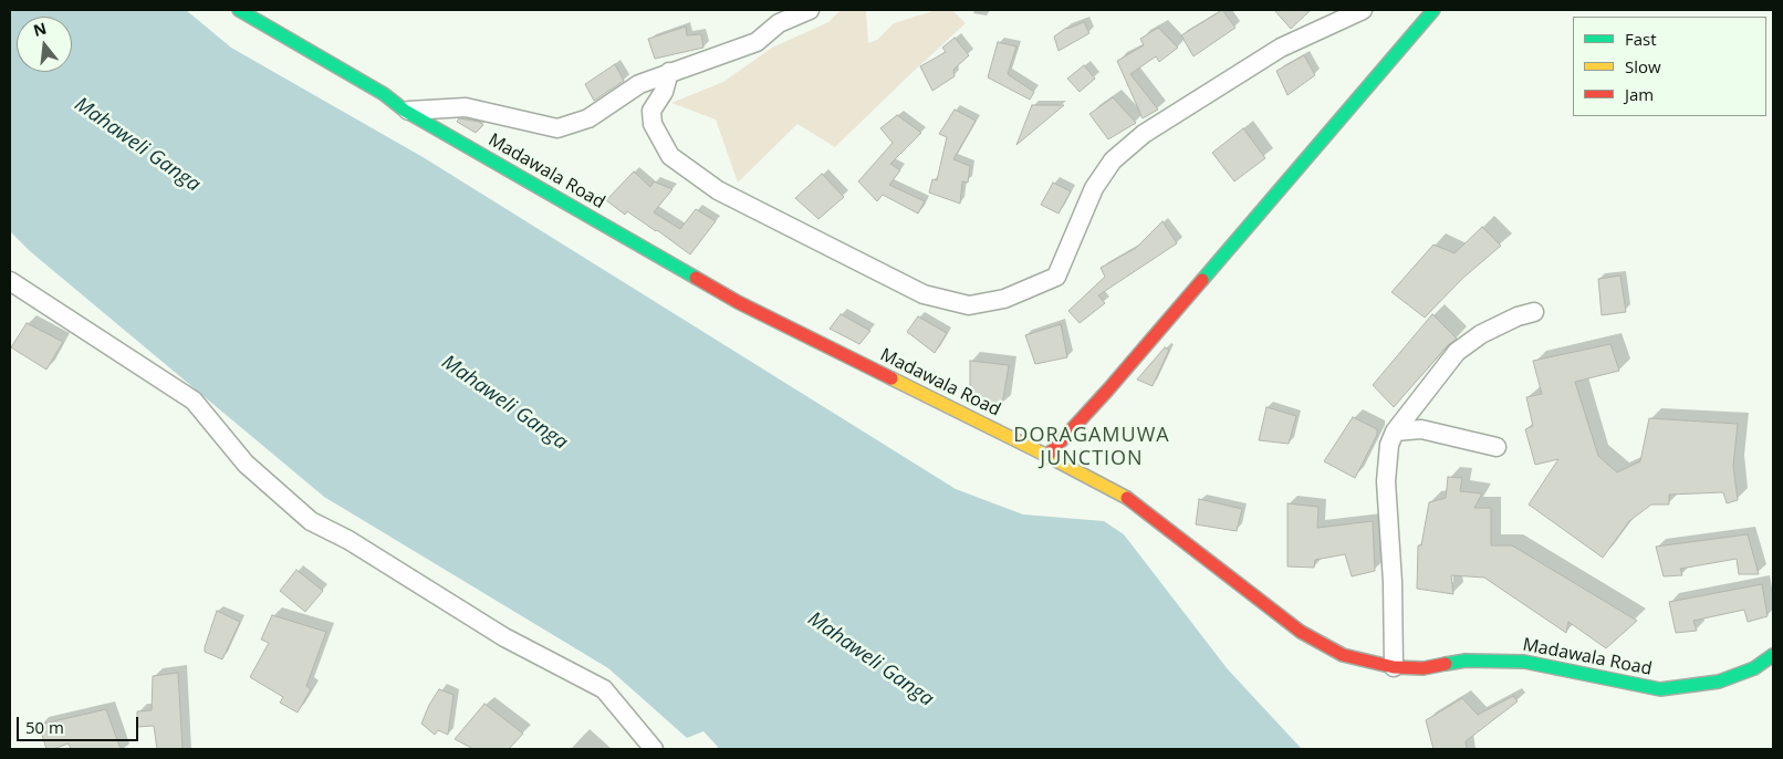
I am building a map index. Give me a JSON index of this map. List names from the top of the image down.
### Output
{
  "streets": {
    "main road": ["Madawala Road"]
  },
  "districts": ["DORAGAMUWA JUNCTION"],
  "water": ["Mahaweli Ganga"],
  "legend": ["Fast", "Slow", "Jam"],
  "scale_bar": "50 m",
  "north": "top"
}
